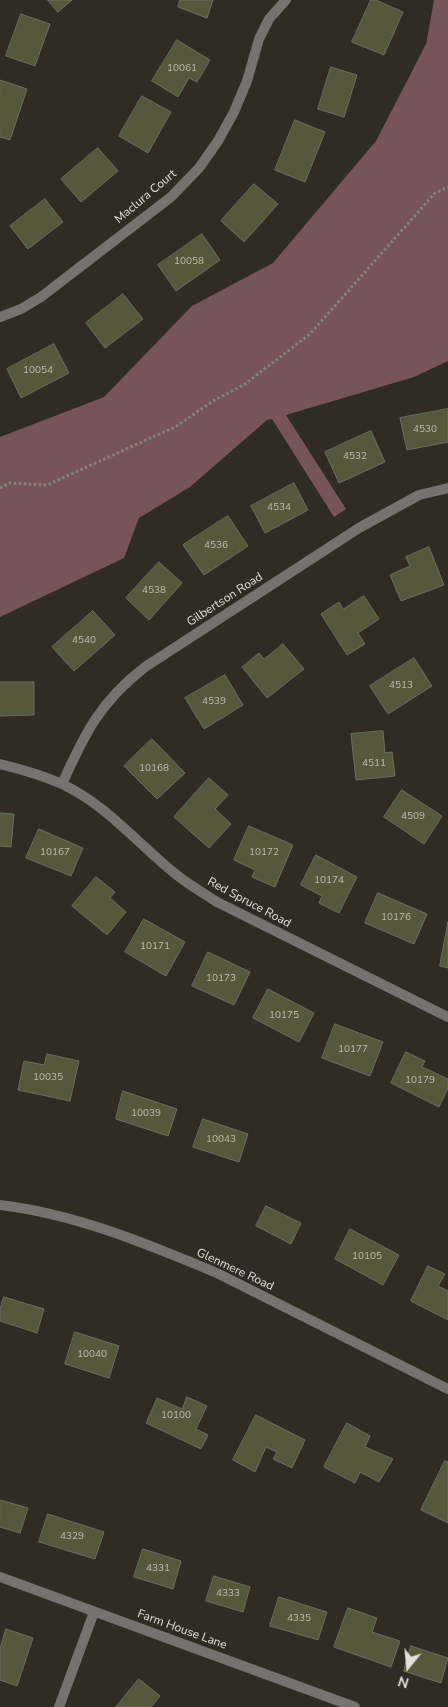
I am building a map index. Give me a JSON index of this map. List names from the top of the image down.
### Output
{
  "streets": {
    "street": [
      "Maclura Court",
      "Gilbertson Road",
      "Red Spruce Road",
      "Glenmere Road",
      "Farm House Lane"
    ]
  },
  "crossings": [
    ["Gilbertson Road", "Red Spruce Road"]
  ],
  "house_numbers": [
    "10061",
    "10058",
    "10054",
    "4530",
    "4532",
    "4534",
    "4536",
    "4538",
    "4540",
    "4513",
    "4539",
    "4511",
    "10168",
    "4509",
    "10167",
    "10172",
    "10174",
    "10176",
    "10171",
    "10173",
    "10175",
    "10177",
    "10035",
    "10179",
    "10039",
    "10043",
    "10105",
    "10040",
    "10100",
    "4329",
    "4331",
    "4333",
    "4335"
  ],
  "north": "bottom"
}
